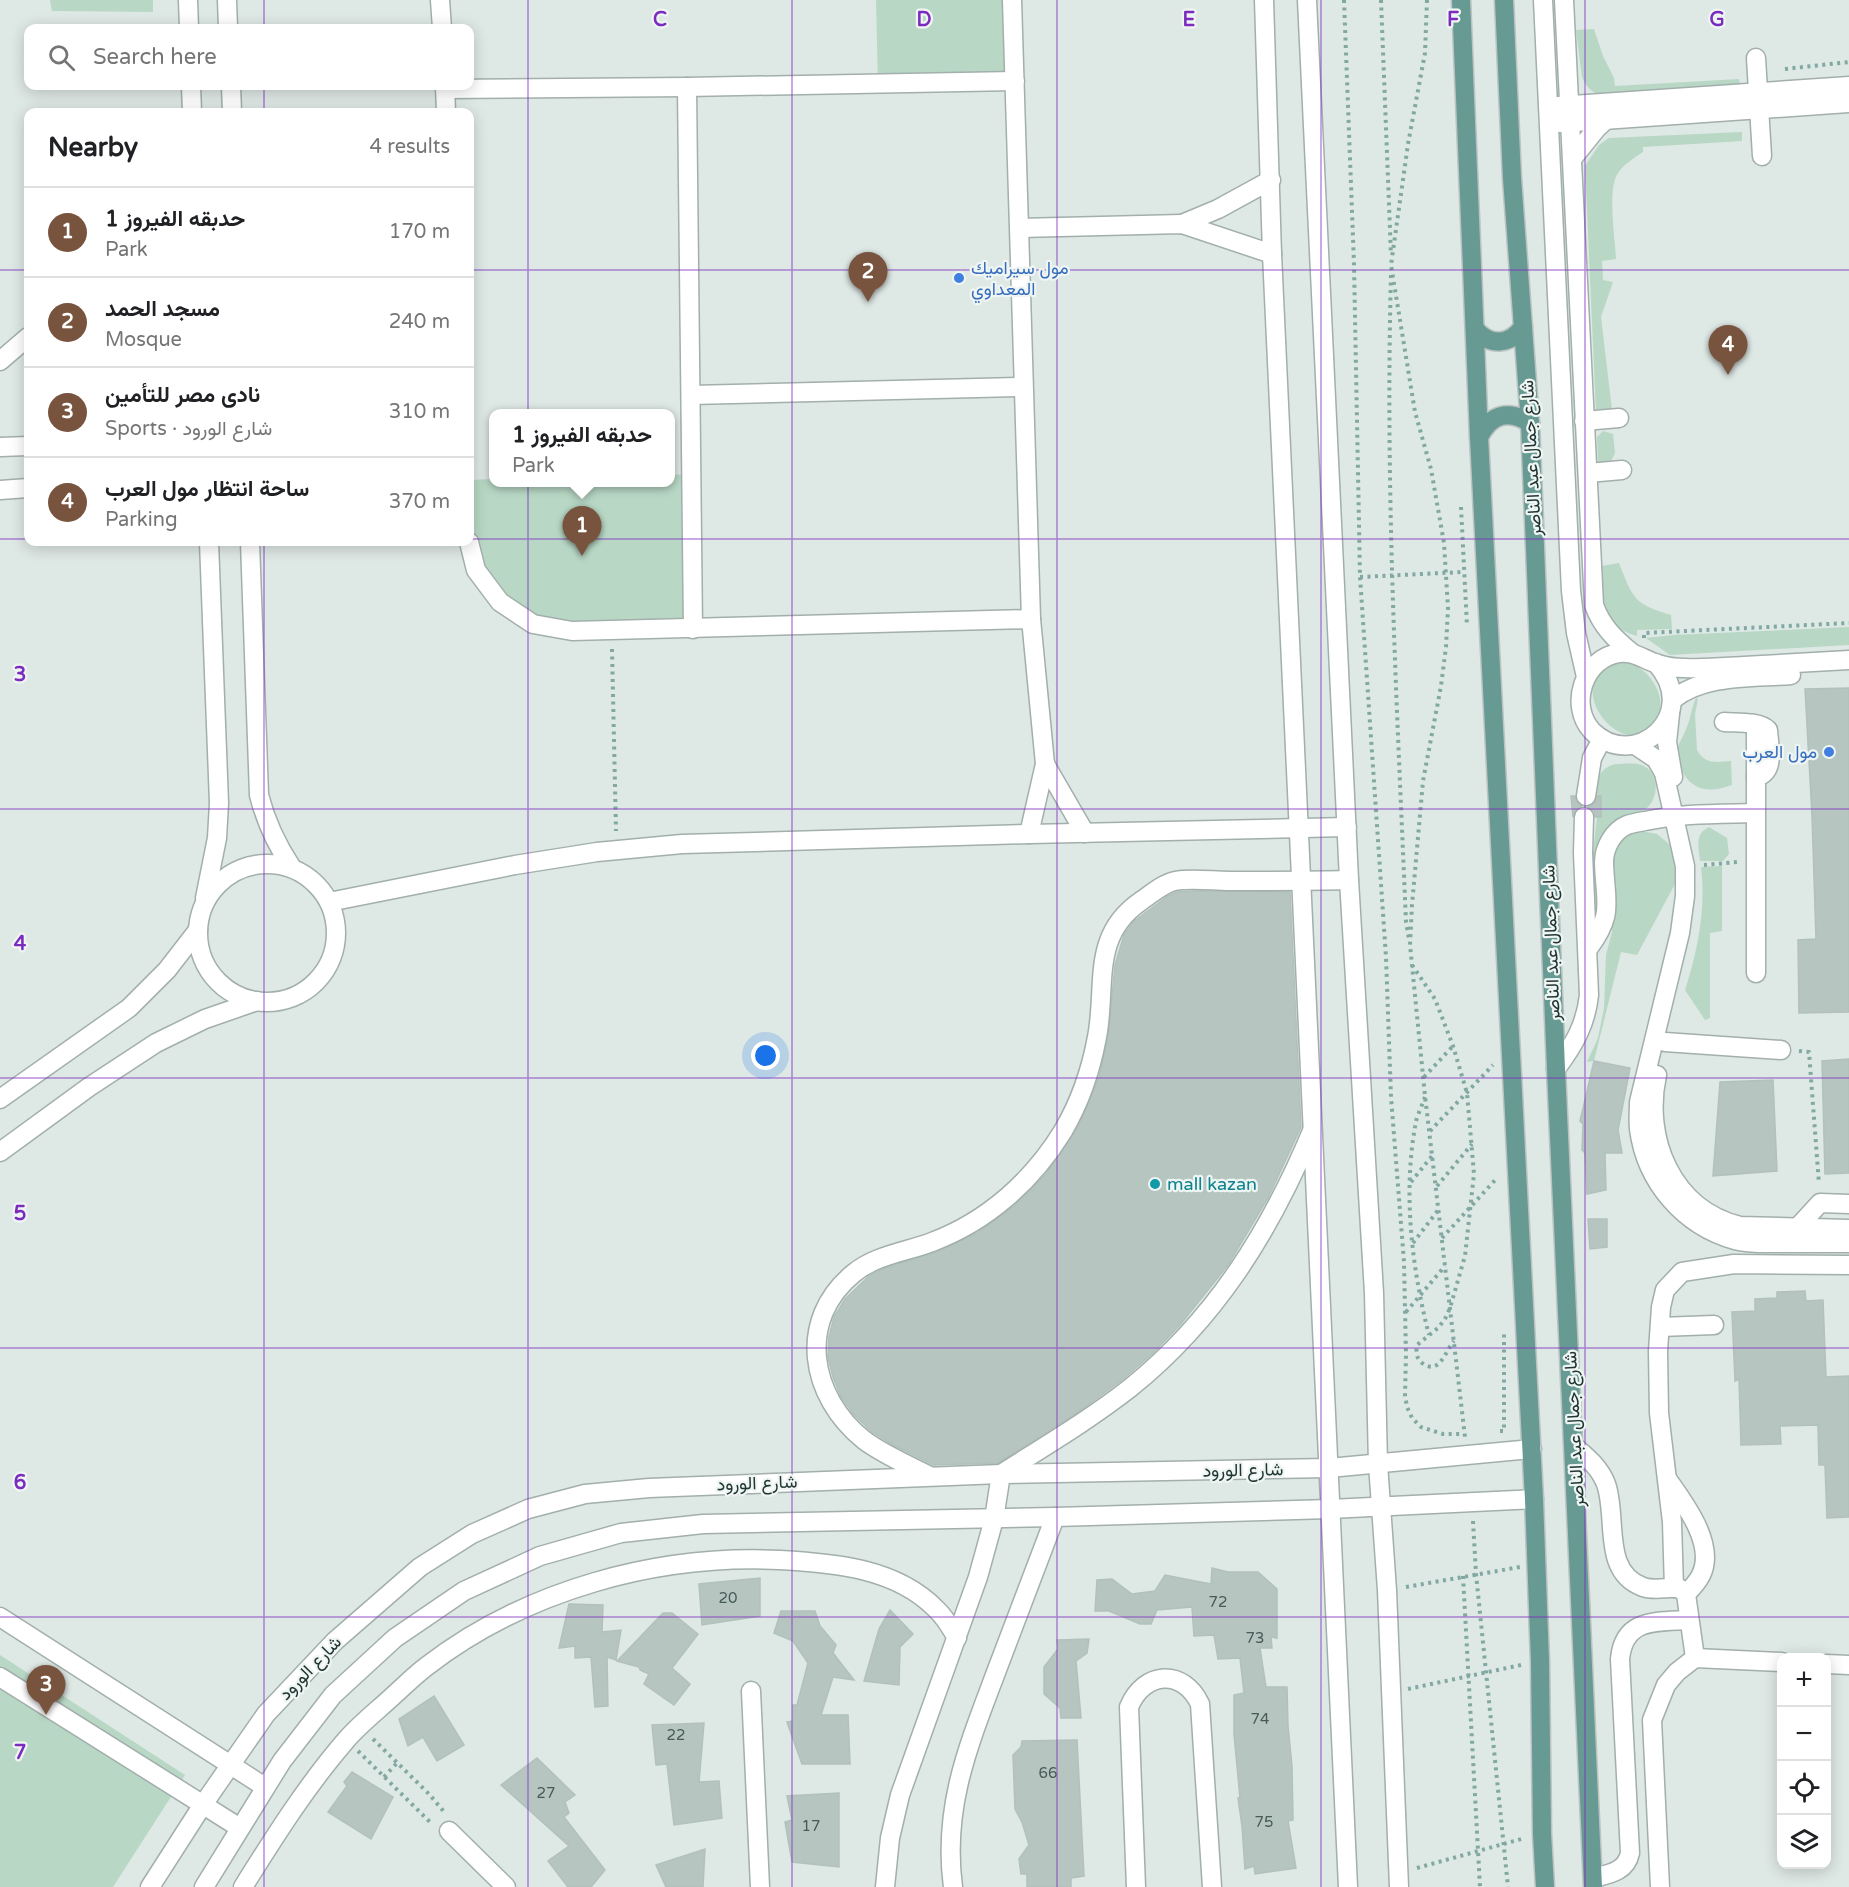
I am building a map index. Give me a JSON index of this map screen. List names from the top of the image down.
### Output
{
  "streets": {
    "main road": ["شارع جمال عبد الناصر"],
    "street": ["شارع الورود"]
  },
  "places": ["مول سيراميك المعداوي", "مول العرب", "mall kazan"],
  "house_numbers": [
    "20",
    "72",
    "73",
    "74",
    "22",
    "66",
    "27",
    "75",
    "17"
  ],
  "page": {
    "search": "Search here",
    "heading": ["Nearby", "4 results"],
    "list": [
      {
        "mark": "1",
        "name": "حدبقه الفيروز 1",
        "note": "Park",
        "value": "170 m"
      },
      {
        "mark": "2",
        "name": "مسجد الحمد",
        "note": "Mosque",
        "value": "240 m"
      },
      {
        "mark": "3",
        "name": "نادى مصر للتأمين",
        "note": "Sports · شارع الورود",
        "value": "310 m"
      },
      {
        "mark": "4",
        "name": "ساحة انتظار مول العرب",
        "note": "Parking",
        "value": "370 m"
      }
    ],
    "pins": [
      "2",
      "4",
      "1",
      "3"
    ],
    "popup": ["حدبقه الفيروز 1", "Park"],
    "map_buttons": ["+", "−"]
  },
  "grid": {
    "columns": [
      "C",
      "D",
      "E",
      "F",
      "G"
    ],
    "rows": [
      "3",
      "4",
      "5",
      "6",
      "7"
    ]
  }
}
